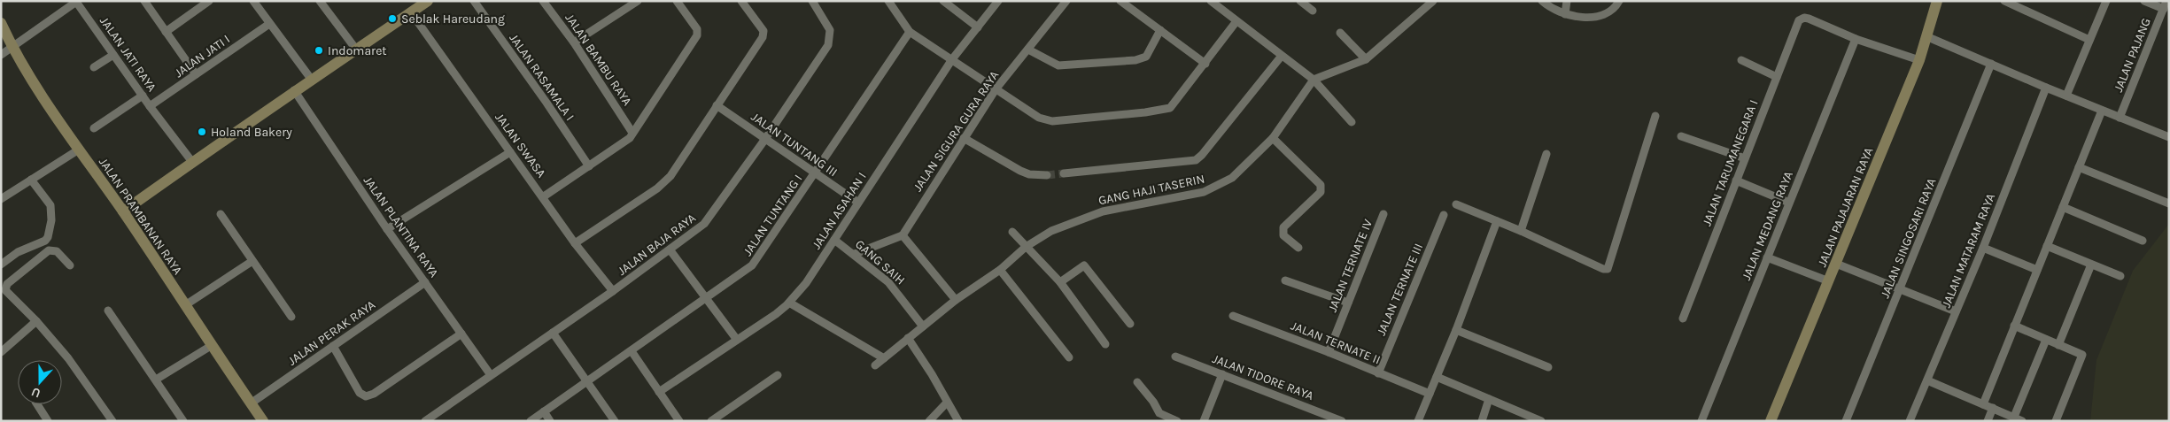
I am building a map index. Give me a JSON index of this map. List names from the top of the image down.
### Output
{
  "streets": {
    "street": [
      "JALAN JATI RAYA",
      "JALAN PAJANG",
      "JALAN JATI I",
      "JALAN BAMBU RAYA",
      "JALAN RASAMALA I",
      "JALAN SIGURA GURA RAYA",
      "JALAN TUNTANG III",
      "JALAN SWASA",
      "JALAN TARUMANEGARA I",
      "GANG HAJI TASERIN",
      "JALAN PAJAJARAN RAYA",
      "JALAN ASAHAN I",
      "JALAN TUNTANG I",
      "JALAN PRAMBANAN RAYA",
      "JALAN MEDANG RAYA",
      "JALAN PLANTINA RAYA",
      "JALAN SINGOSARI RAYA",
      "JALAN BAJA RAYA",
      "JALAN MATARAM RAYA",
      "GANG SAIH",
      "JALAN TERNATE IV",
      "JALAN TERNATE III",
      "JALAN PERAK RAYA",
      "JALAN TERNATE II",
      "JALAN TIDORE RAYA"
    ]
  },
  "crossings": [
    ["JALAN JATI RAYA", "JALAN JATI I"],
    ["JALAN JATI RAYA", "JALAN PRAMBANAN RAYA"],
    ["JALAN TUNTANG III", "JALAN ASAHAN I"],
    ["JALAN TUNTANG III", "JALAN TUNTANG I"],
    ["JALAN TUNTANG III", "JALAN BAJA RAYA"],
    ["JALAN SWASA", "JALAN BAJA RAYA"],
    ["JALAN TARUMANEGARA I", "JALAN MEDANG RAYA"],
    ["GANG HAJI TASERIN", "GANG SAIH"],
    ["JALAN ASAHAN I", "GANG SAIH"],
    ["JALAN PRAMBANAN RAYA", "JALAN PERAK RAYA"],
    ["JALAN PLANTINA RAYA", "JALAN BAJA RAYA"],
    ["JALAN PLANTINA RAYA", "JALAN PERAK RAYA"],
    ["JALAN TERNATE IV", "JALAN TERNATE II"],
    ["JALAN TERNATE III", "JALAN TERNATE II"]
  ],
  "places": ["Seblak Hareudang", "Indomaret", "Holand Bakery"],
  "north": "bottom"
}
